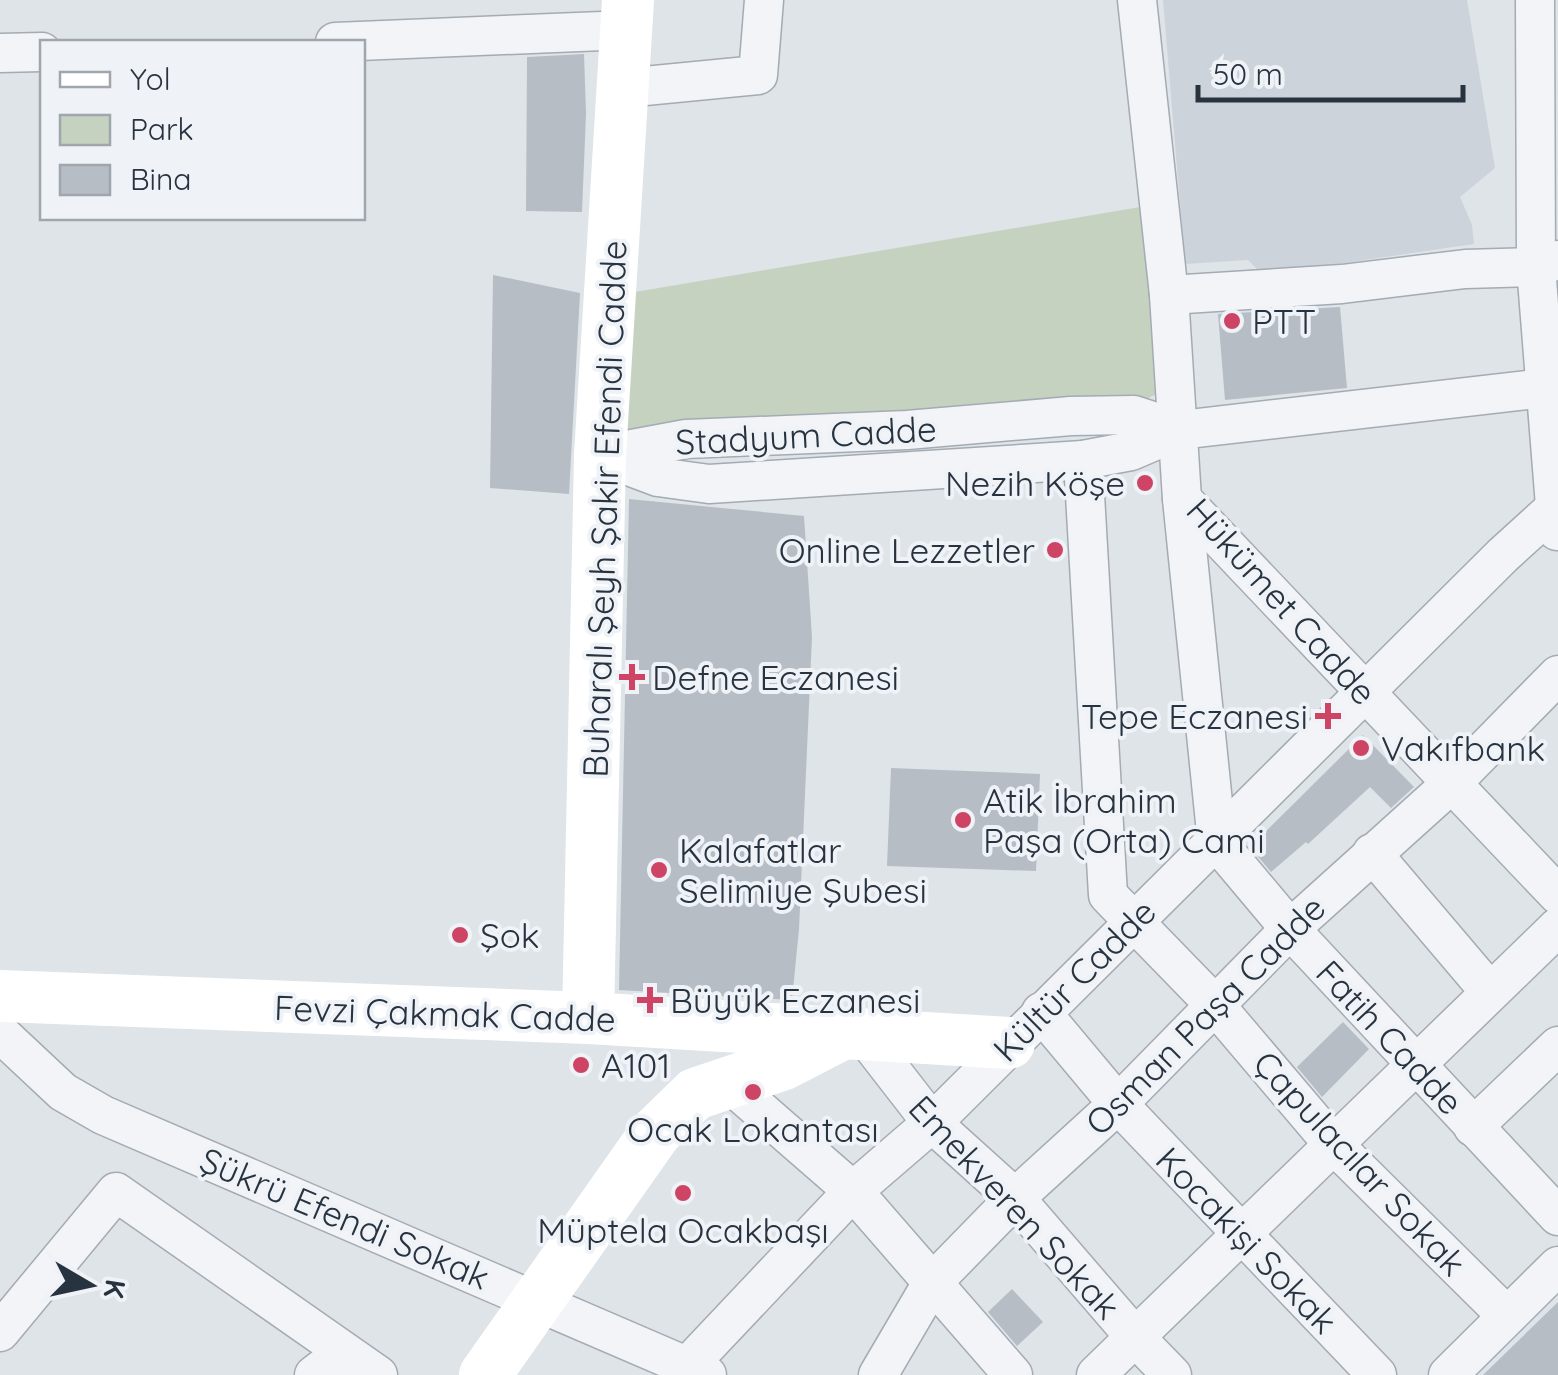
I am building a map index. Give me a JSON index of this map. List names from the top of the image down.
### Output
{
  "streets": {
    "street": [
      "Stadyum Cadde",
      "Buharalı Şeyh Şakir Efendi Cadde",
      "Hükümet Cadde",
      "Kültür Cadde",
      "Fevzi Çakmak Cadde",
      "Osman Paşa Cadde",
      "Fatih Cadde",
      "Çapulacılar Sokak",
      "Emekveren Sokak",
      "Şükrü Efendi Sokak",
      "Kocakişi Sokak"
    ]
  },
  "crossings": [
    ["Stadyum Cadde", "Buharalı Şeyh Şakir Efendi Cadde"],
    ["Stadyum Cadde", "Hükümet Cadde"],
    ["Stadyum Cadde", "Çapulacılar Sokak"],
    ["Buharalı Şeyh Şakir Efendi Cadde", "Fevzi Çakmak Cadde"],
    ["Hükümet Cadde", "Kültür Cadde"],
    ["Hükümet Cadde", "Osman Paşa Cadde"],
    ["Kültür Cadde", "Fevzi Çakmak Cadde"],
    ["Kültür Cadde", "Fatih Cadde"],
    ["Kültür Cadde", "Çapulacılar Sokak"],
    ["Kültür Cadde", "Emekveren Sokak"],
    ["Kültür Cadde", "Şükrü Efendi Sokak"],
    ["Kültür Cadde", "Kocakişi Sokak"],
    ["Fevzi Çakmak Cadde", "Emekveren Sokak"],
    ["Fevzi Çakmak Cadde", "Kocakişi Sokak"],
    ["Osman Paşa Cadde", "Fatih Cadde"],
    ["Osman Paşa Cadde", "Çapulacılar Sokak"],
    ["Osman Paşa Cadde", "Emekveren Sokak"],
    ["Osman Paşa Cadde", "Kocakişi Sokak"]
  ],
  "places": {
    "other": [
      "PTT",
      "Nezih Köşe",
      "Online Lezzetler",
      "Vakıfbank",
      "Atik İbrahim Paşa (Orta) Cami",
      "Kalafatlar Selimiye Şubesi",
      "Şok",
      "A101",
      "Ocak Lokantası",
      "Müptela Ocakbaşı"
    ],
    "health": ["Defne Eczanesi", "Tepe Eczanesi", "Büyük Eczanesi"]
  },
  "legend": ["Yol", "Park", "Bina"],
  "scale_bar": "50 m",
  "north": "right"
}
